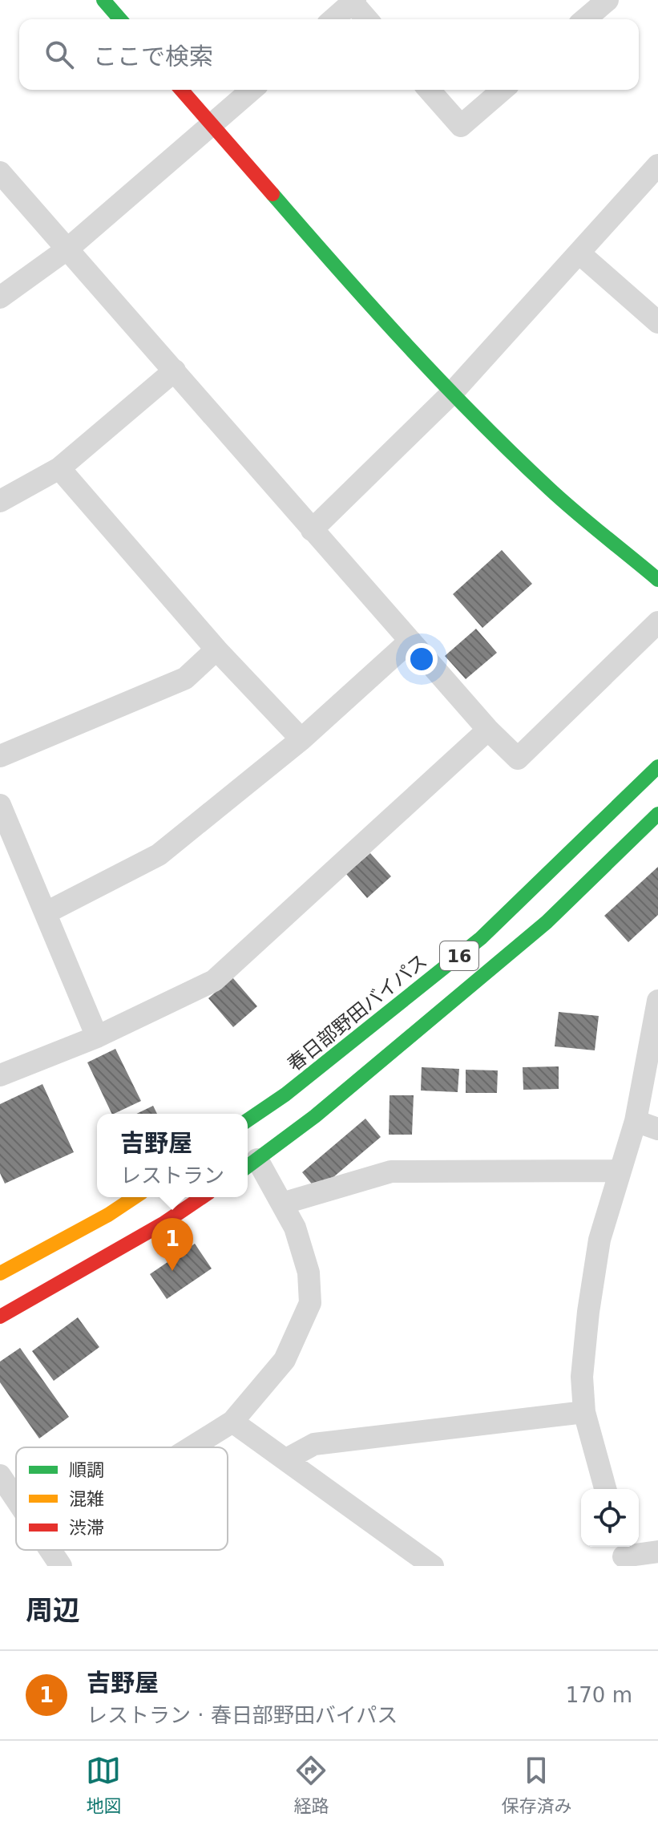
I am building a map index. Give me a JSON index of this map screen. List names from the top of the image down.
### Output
{
  "streets": {
    "main road": ["16", "春日部野田バイパス"]
  },
  "legend": ["順調", "混雑", "渋滞"],
  "page": {
    "search": "ここで検索",
    "popup": ["吉野屋", "レストラン"],
    "pins": "1",
    "heading": "周辺",
    "list": [
      {
        "mark": "1",
        "name": "吉野屋",
        "note": "レストラン · 春日部野田バイパス",
        "value": "170 m"
      }
    ],
    "nav": ["地図", "経路", "保存済み"]
  }
}
